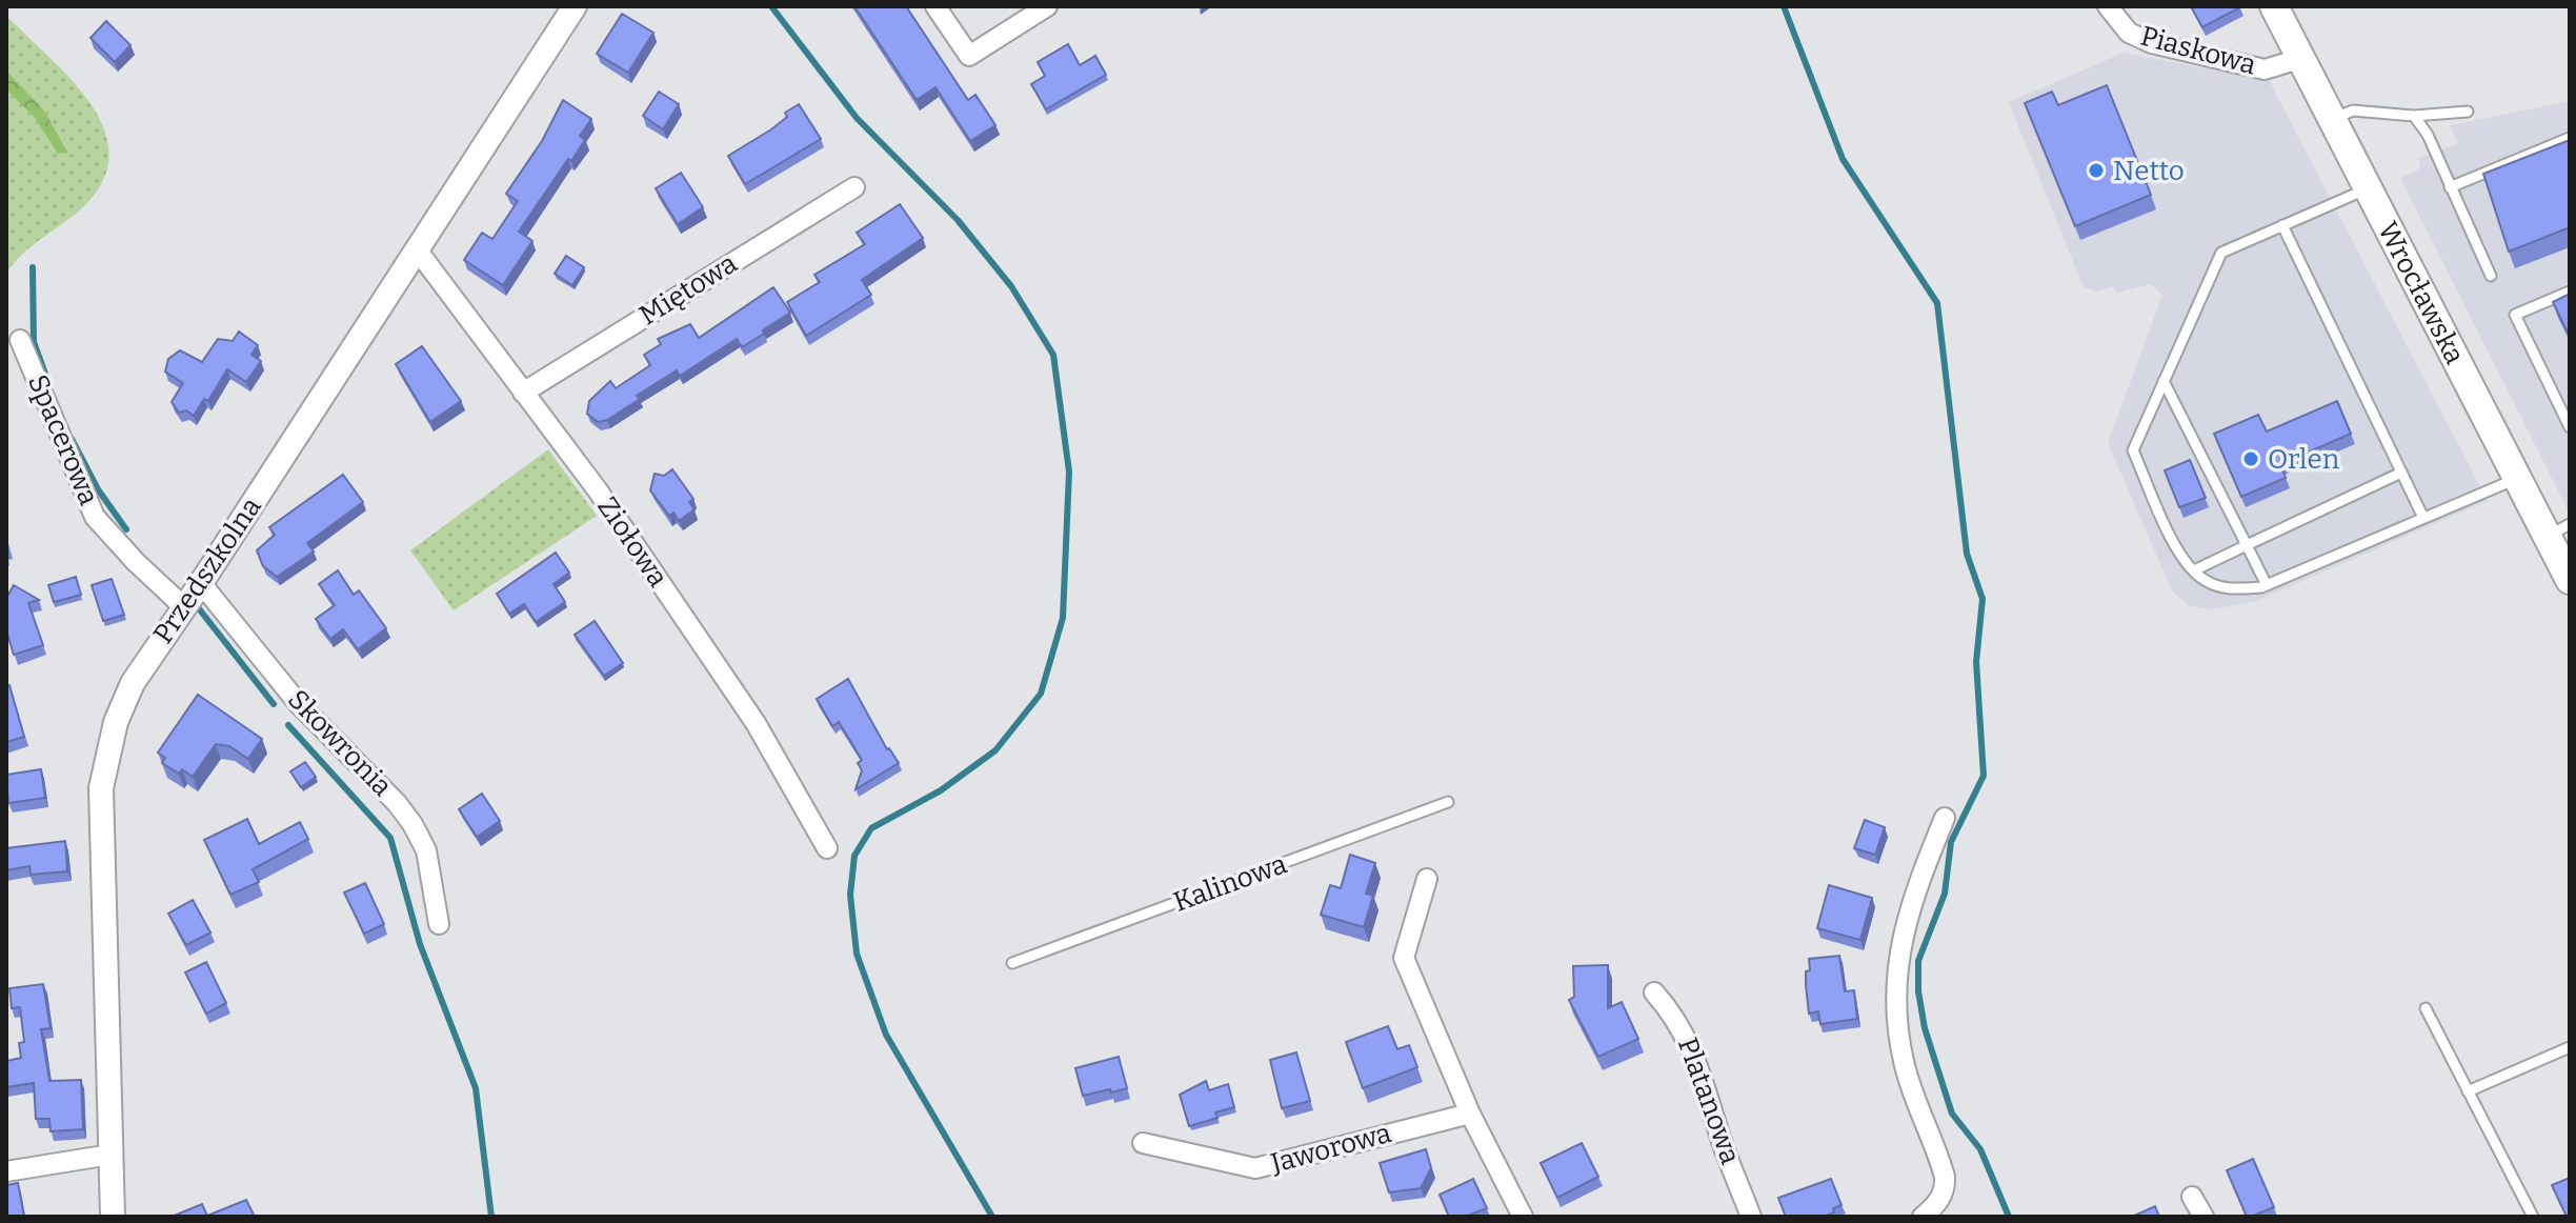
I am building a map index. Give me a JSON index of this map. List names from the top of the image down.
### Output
{
  "streets": {
    "main road": ["Wrocławska"],
    "street": [
      "Piaskowa",
      "Miętowa",
      "Spacerowa",
      "Ziołowa",
      "Przedszkolna",
      "Skowronia",
      "Platanowa",
      "Jaworowa"
    ],
    "lane": ["Kalinowa"]
  },
  "crossings": [
    ["Piaskowa", "Wrocławska"],
    ["Miętowa", "Ziołowa"],
    ["Spacerowa", "Przedszkolna"],
    ["Ziołowa", "Przedszkolna"],
    ["Przedszkolna", "Skowronia"]
  ],
  "places": ["Netto", "Orlen"]
}
